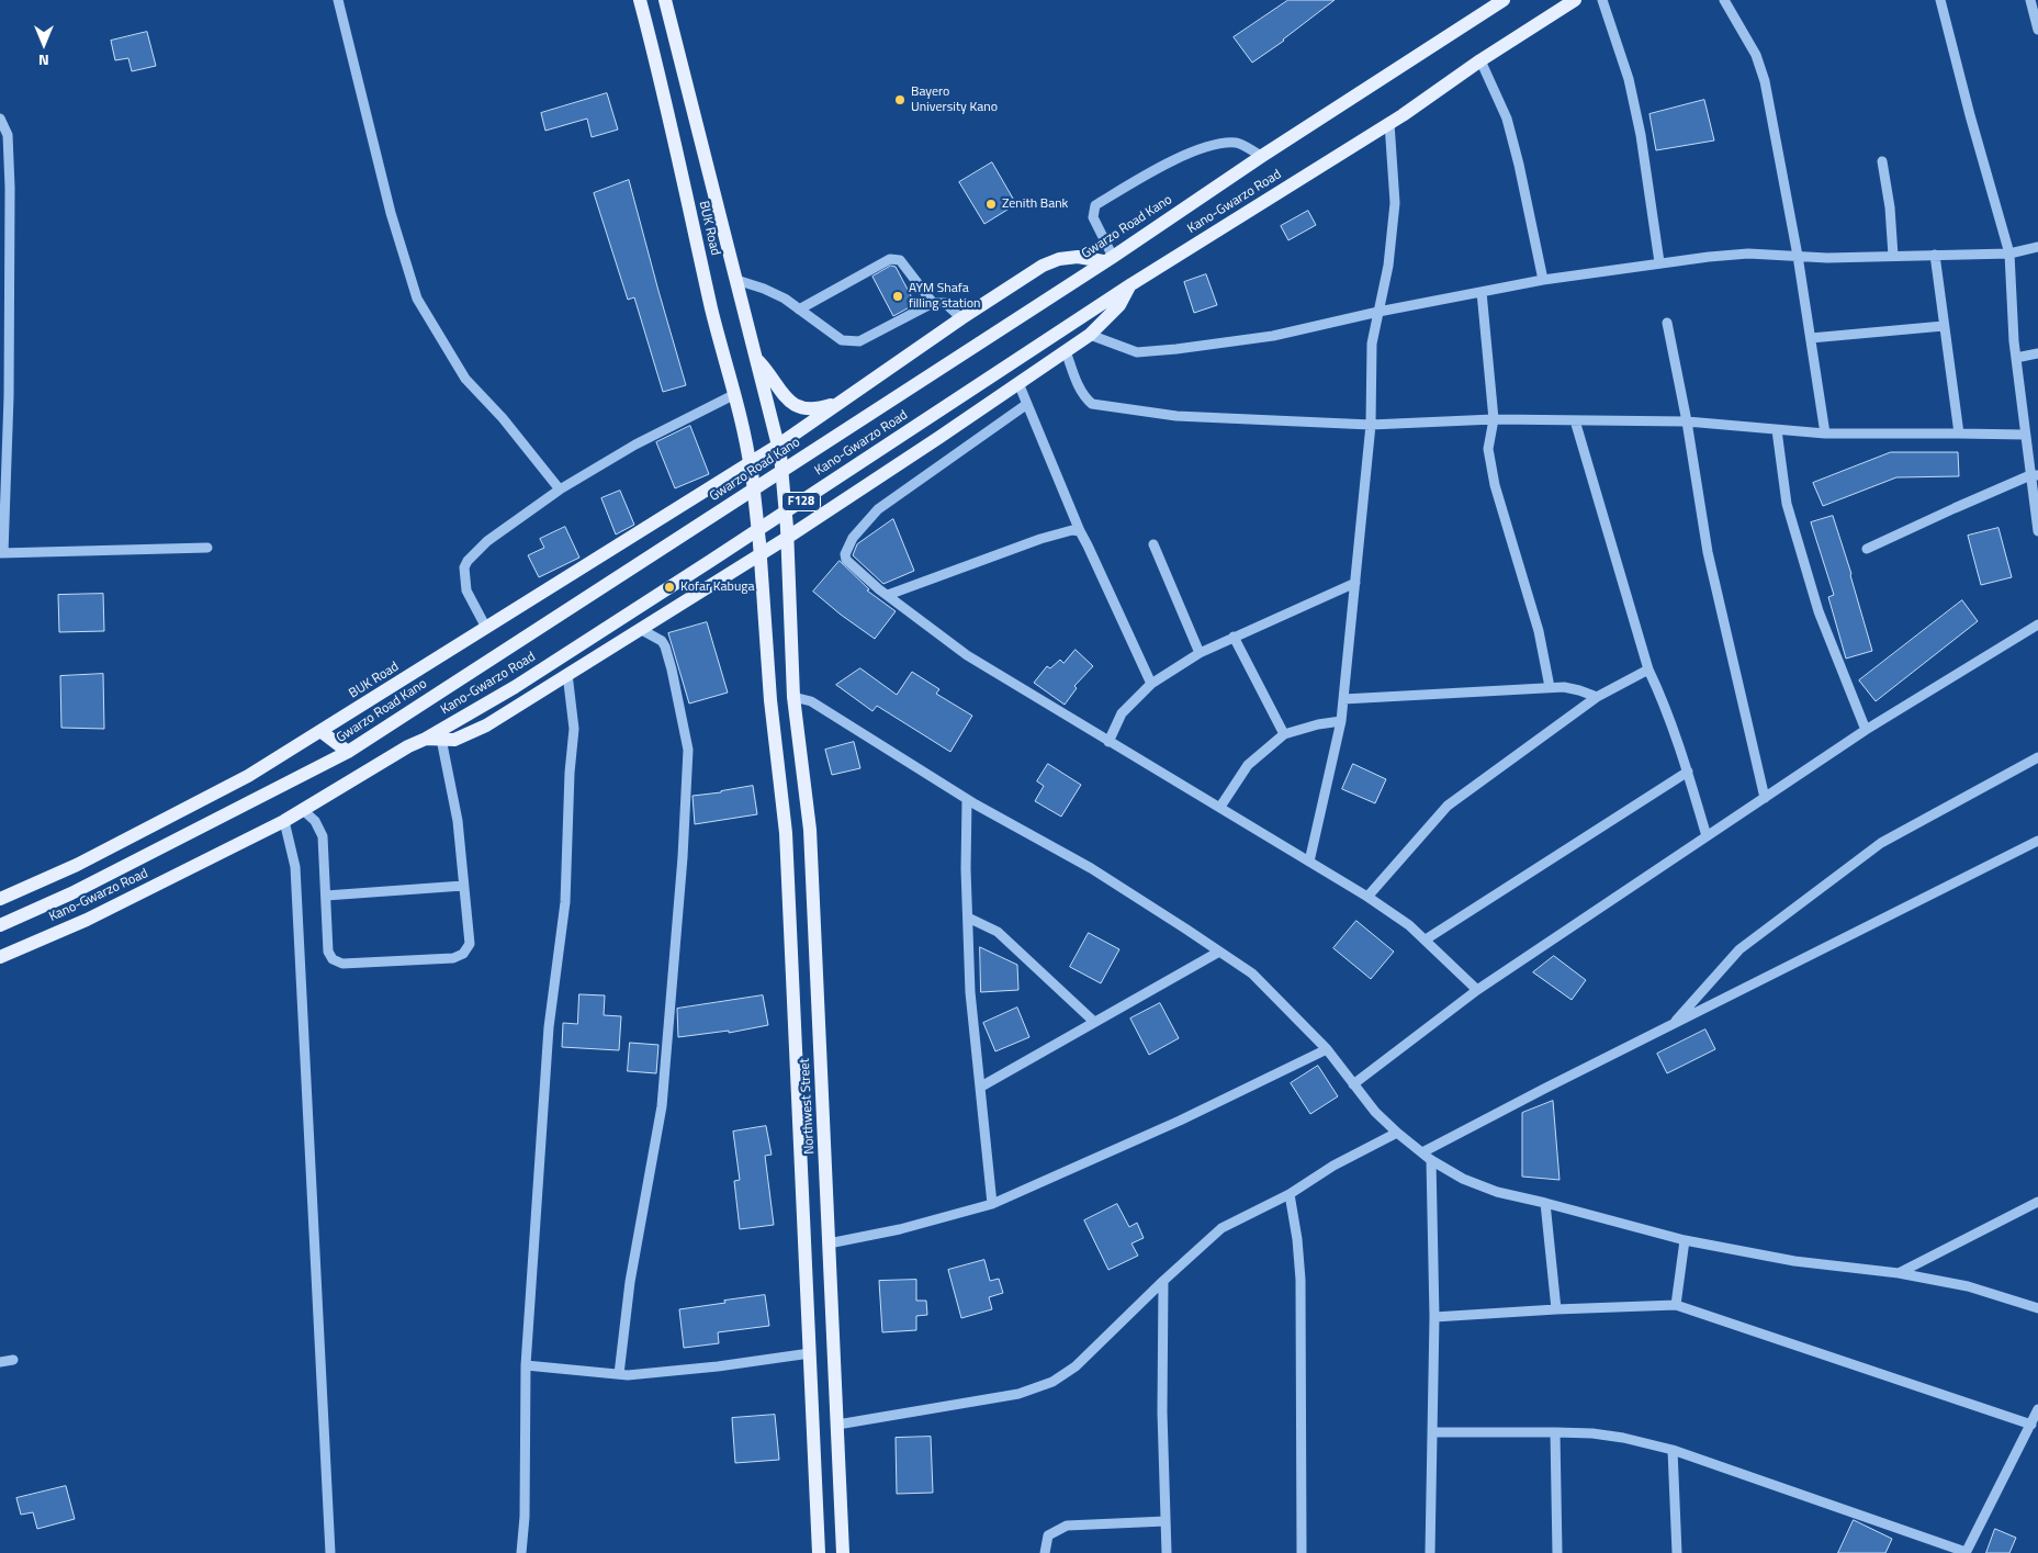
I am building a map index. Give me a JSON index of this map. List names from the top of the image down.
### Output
{
  "streets": {
    "main road": [
      "Kano-Gwarzo Road",
      "Gwarzo Road Kano",
      "BUK Road",
      "F128",
      "Northwest Street"
    ]
  },
  "crossings": [
    ["Gwarzo Road Kano", "BUK Road"],
    ["BUK Road", "Northwest Street"]
  ],
  "places": [
    "Bayero University Kano",
    "Zenith Bank",
    "AYM Shafa filling station",
    "Kofar Kabuga"
  ],
  "north": "bottom"
}
